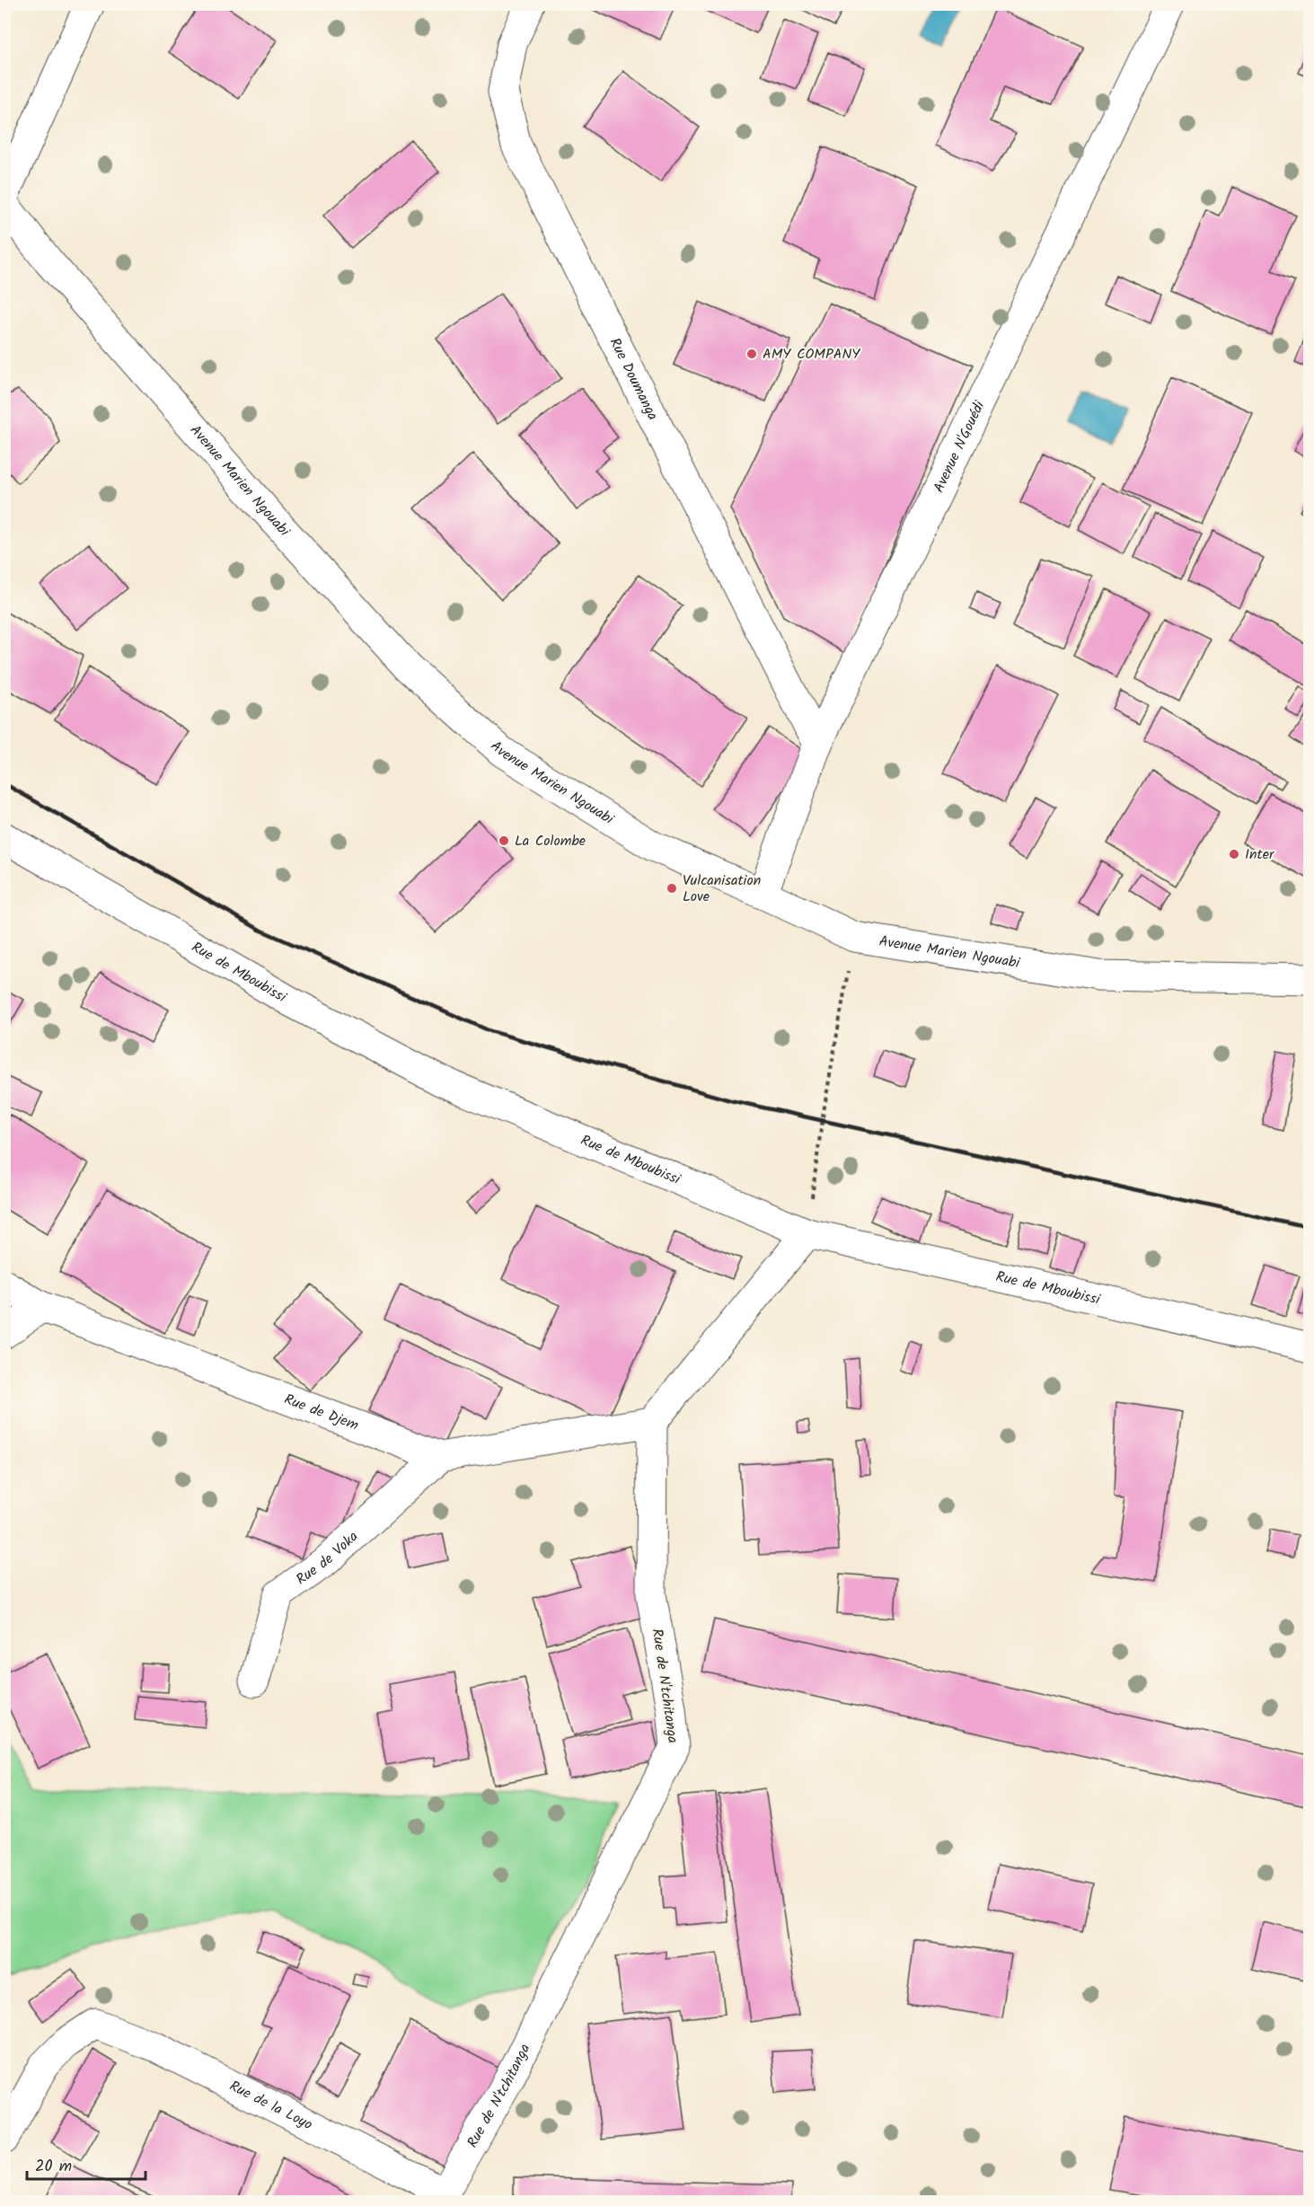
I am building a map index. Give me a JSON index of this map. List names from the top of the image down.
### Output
{
  "streets": {
    "street": [
      "Rue Doumanga",
      "Avenue N'Gouédi",
      "Avenue Marien Ngouabi",
      "Rue de Mboubissi",
      "Rue de Djem",
      "Rue de Voka",
      "Rue de N'tchitanga",
      "Rue de la Loyo"
    ]
  },
  "crossings": [
    ["Rue Doumanga", "Avenue N'Gouédi"],
    ["Avenue N'Gouédi", "Avenue Marien Ngouabi"],
    ["Rue de Djem", "Rue de Voka"],
    ["Rue de N'tchitanga", "Rue de la Loyo"]
  ],
  "places": [
    "AMY COMPANY",
    "La Colombe",
    "Inter",
    "Vulcanisation Love"
  ],
  "scale_bar": "20 m"
}
